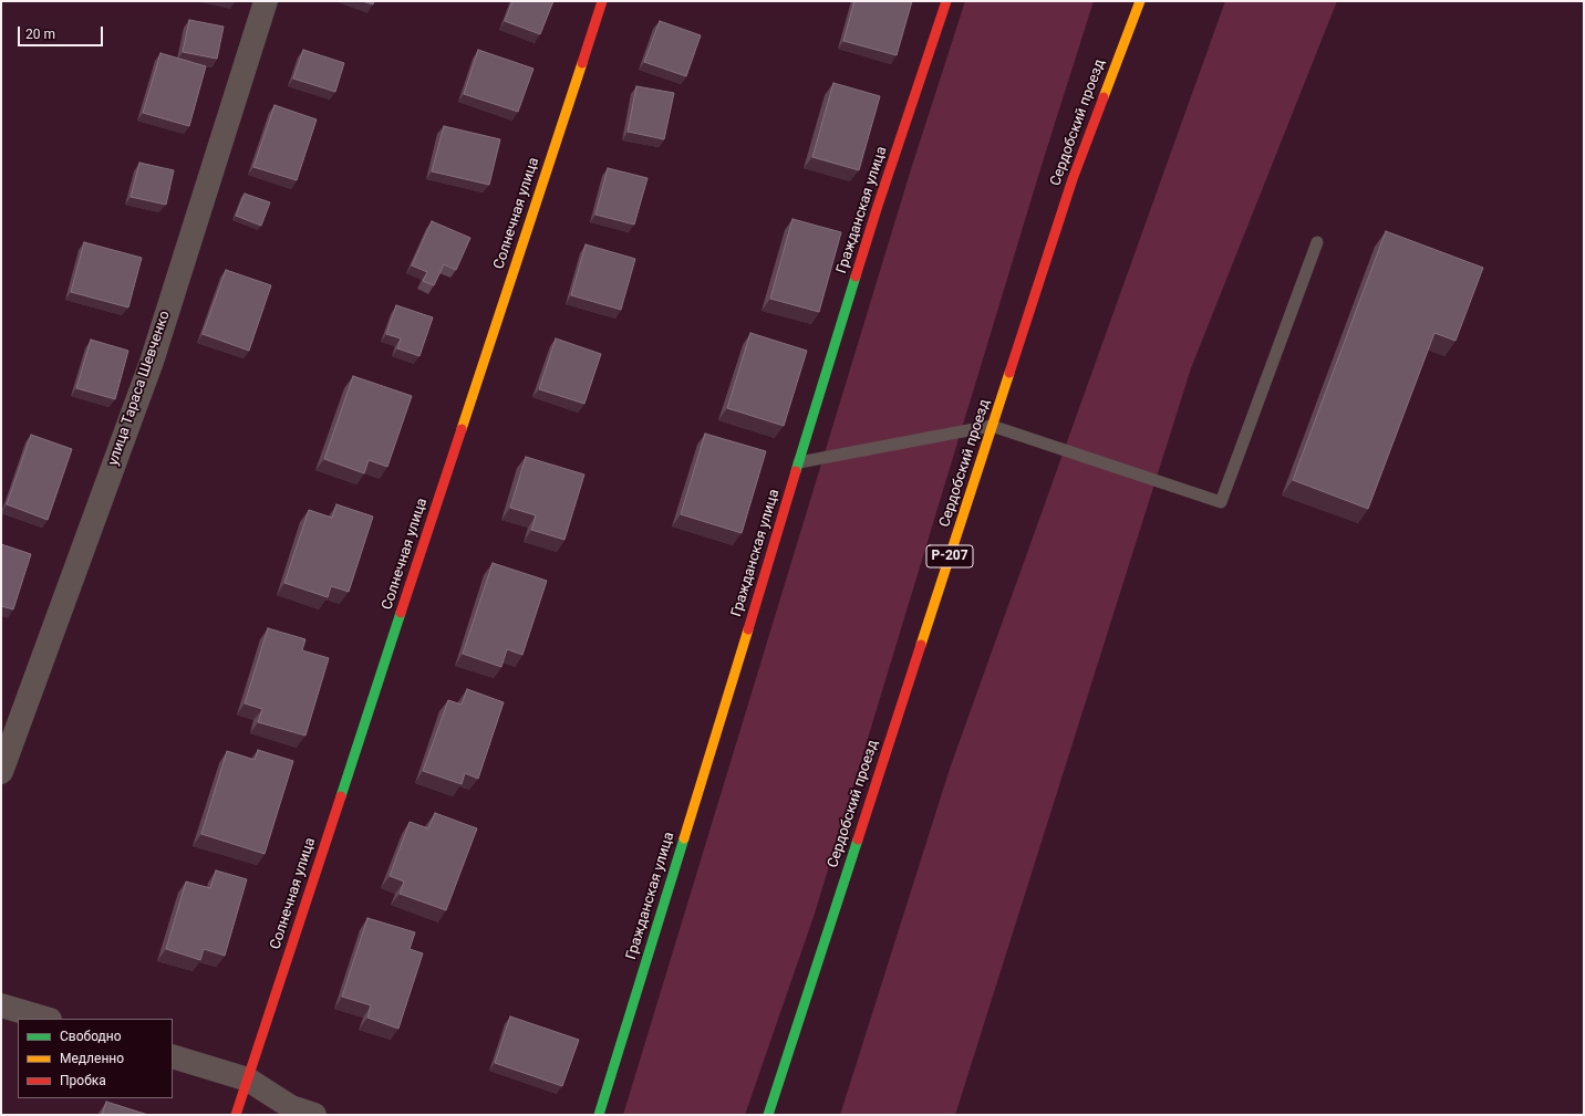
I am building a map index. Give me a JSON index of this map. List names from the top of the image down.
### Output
{
  "streets": {
    "street": [
      "Сердобский проезд",
      "Гражданская улица",
      "Солнечная улица",
      "улица Тараса Шевченко",
      "Р-207"
    ]
  },
  "legend": ["Свободно", "Медленно", "Пробка"],
  "scale_bar": "20 m"
}
